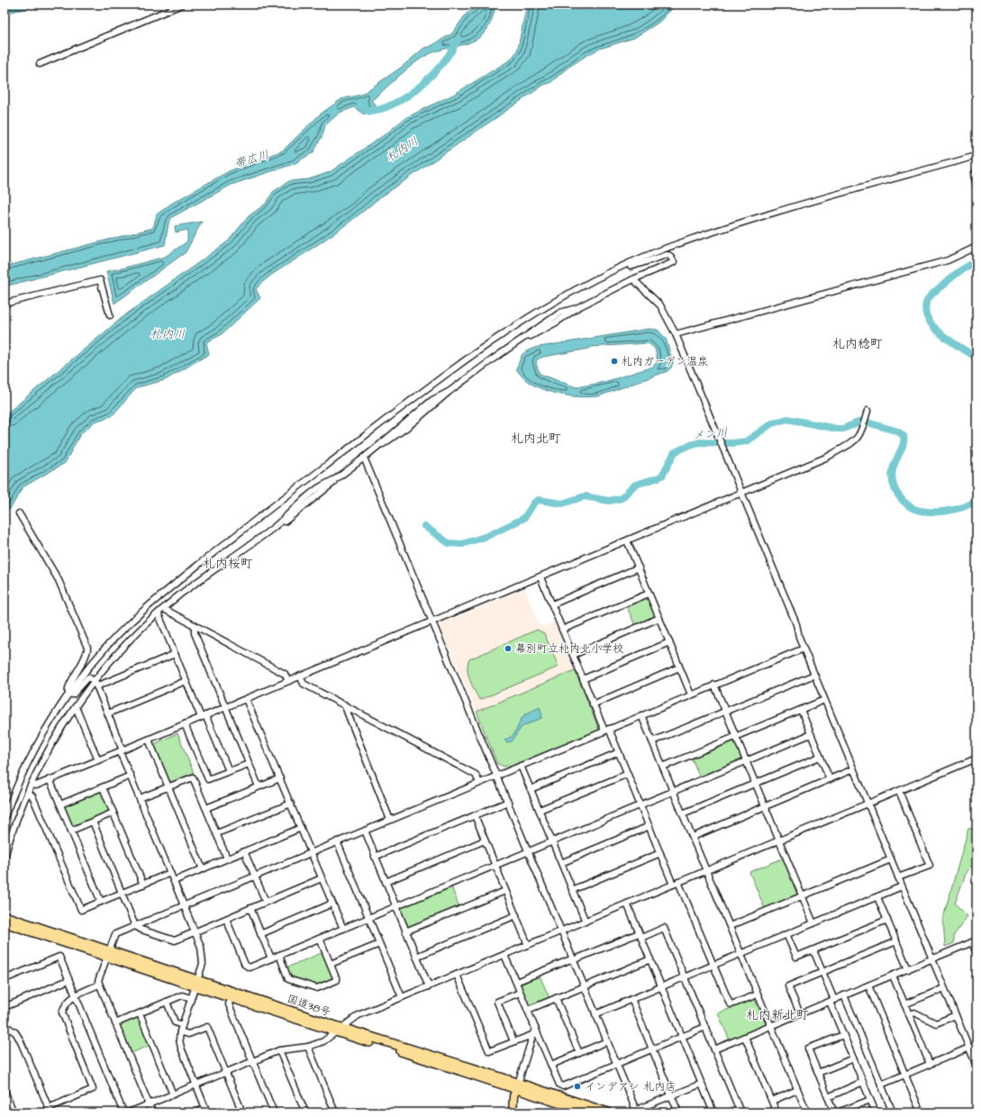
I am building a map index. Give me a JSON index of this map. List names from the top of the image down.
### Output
{
  "streets": {
    "highway": ["国道38号"]
  },
  "districts": [
    "札内稔町",
    "札内北町",
    "札内桜町",
    "札内新北町"
  ],
  "water": ["札内川", "帯広川", "メン川"],
  "places": ["札内ガーデン温泉", "幕別町立札内北小学校", "インデアン 札内店"]
}
